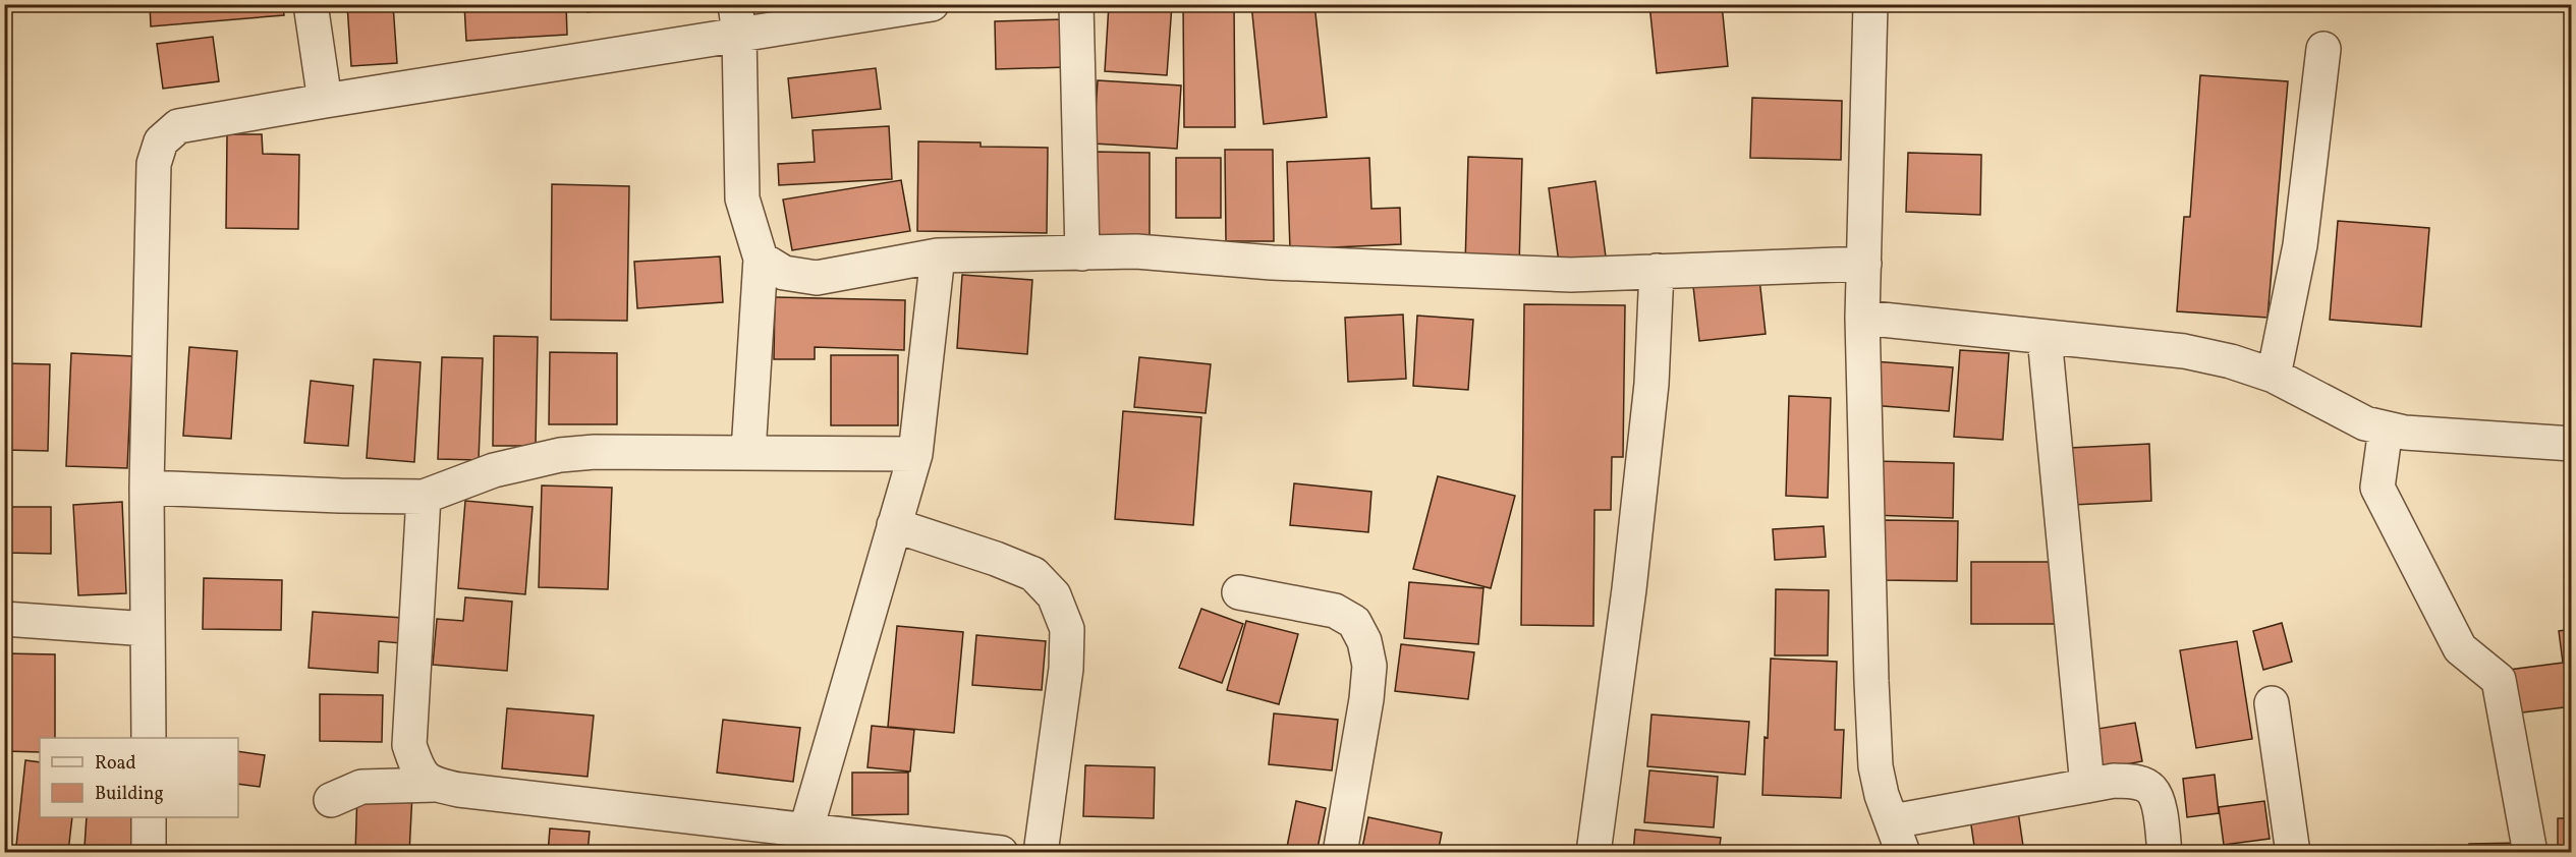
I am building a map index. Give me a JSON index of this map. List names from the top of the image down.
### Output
{
  "legend": ["Road", "Building"]
}
